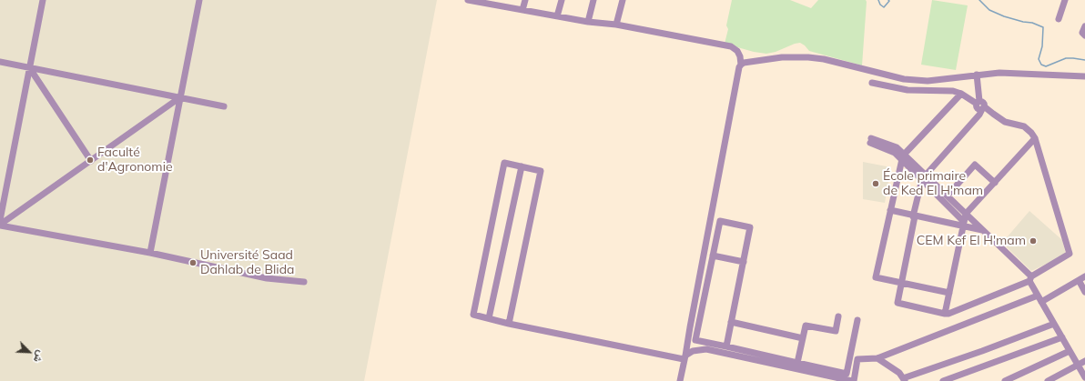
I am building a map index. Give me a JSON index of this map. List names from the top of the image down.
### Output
{
  "places": [
    "Faculté d'Agronomie",
    "École primaire de Ked El H'mam",
    "CEM Kef El H'mam",
    "Université Saad Dahlab de Blida"
  ],
  "north": "bottom right"
}
